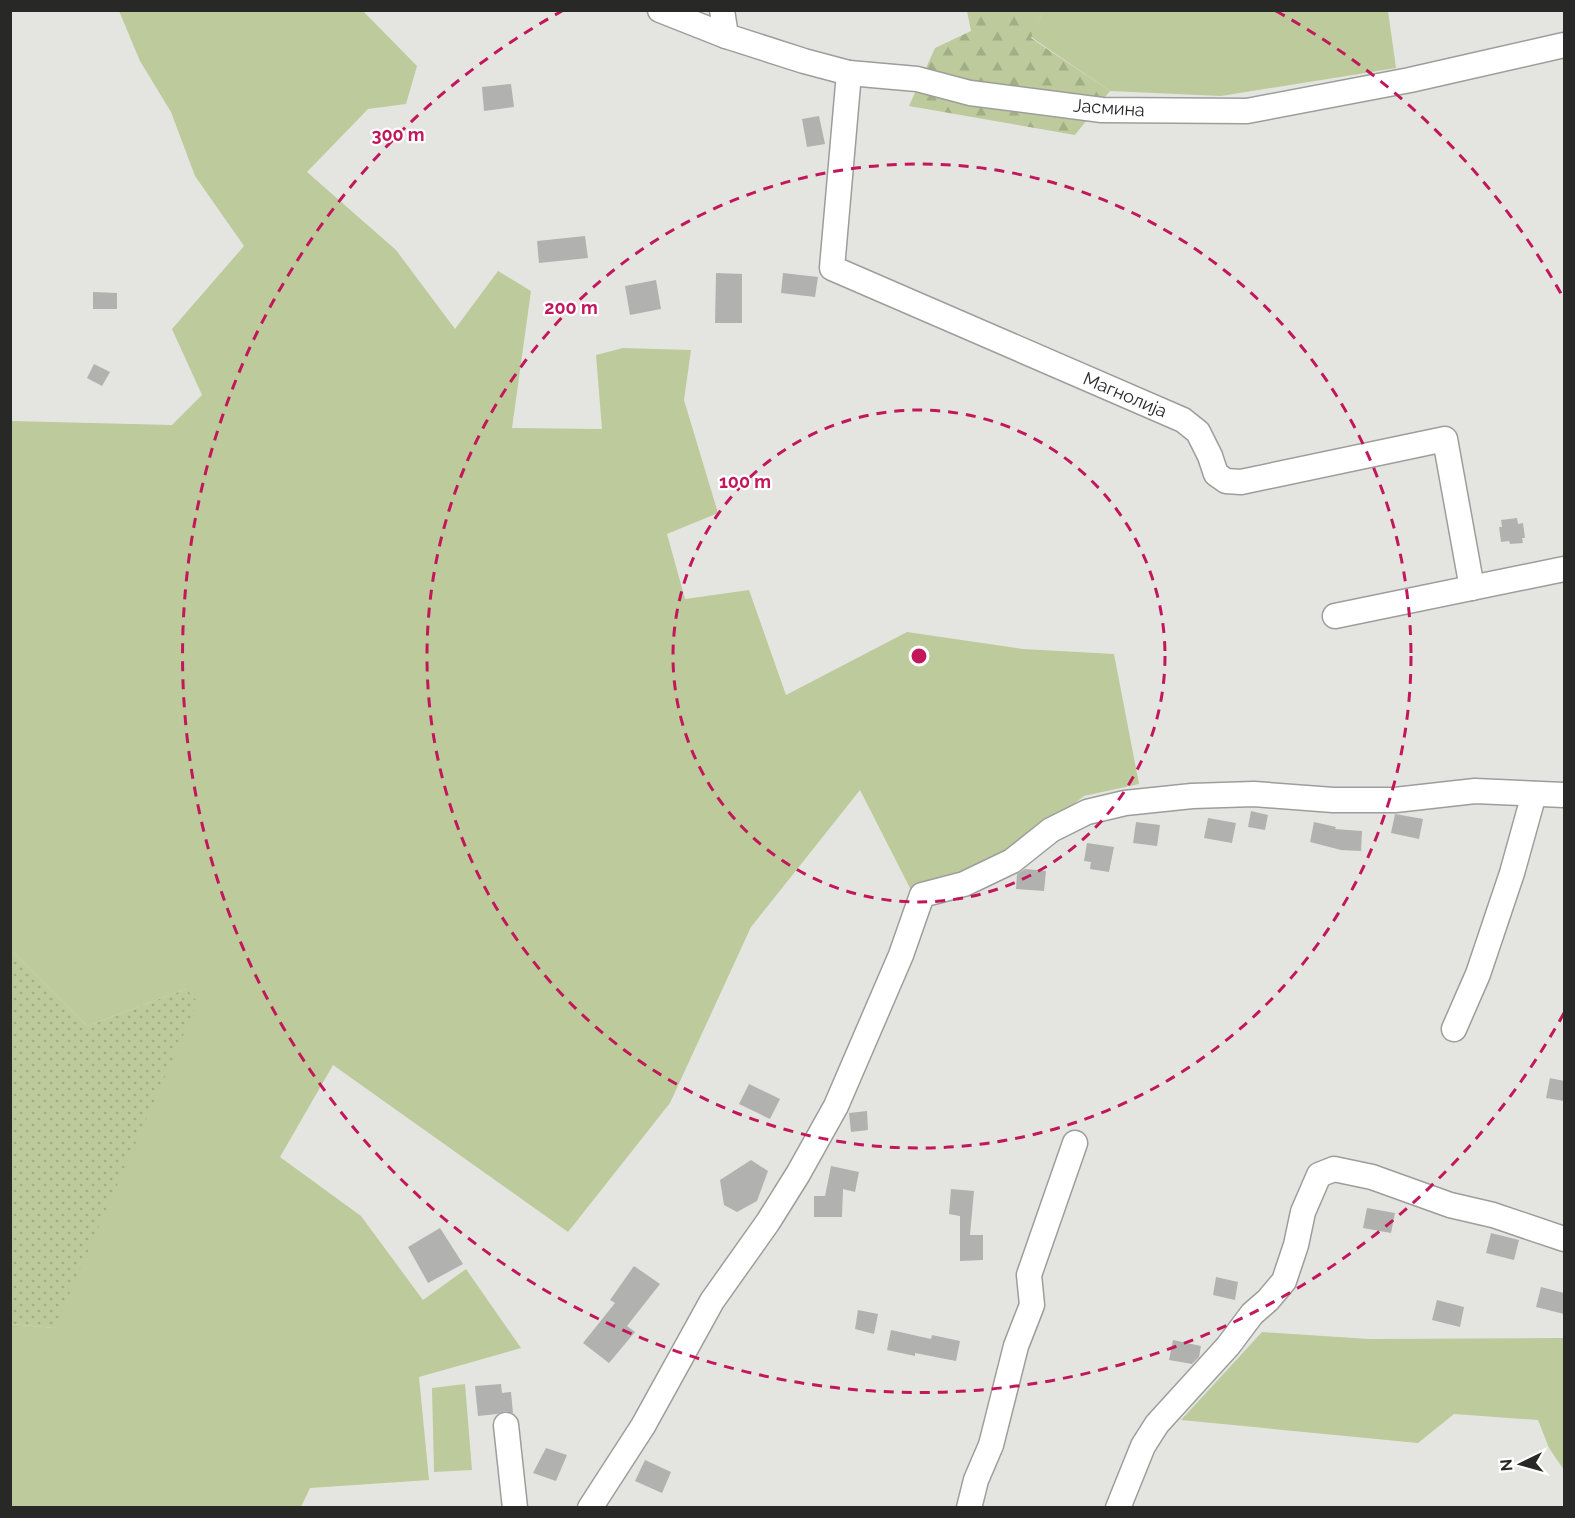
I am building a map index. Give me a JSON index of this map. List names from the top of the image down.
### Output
{
  "streets": {
    "street": ["Јасмина", "Магнолија"]
  },
  "crossings": [
    ["Јасмина", "Магнолија"]
  ],
  "north": "left",
  "rings": ["300 m", "200 m", "100 m"]
}
